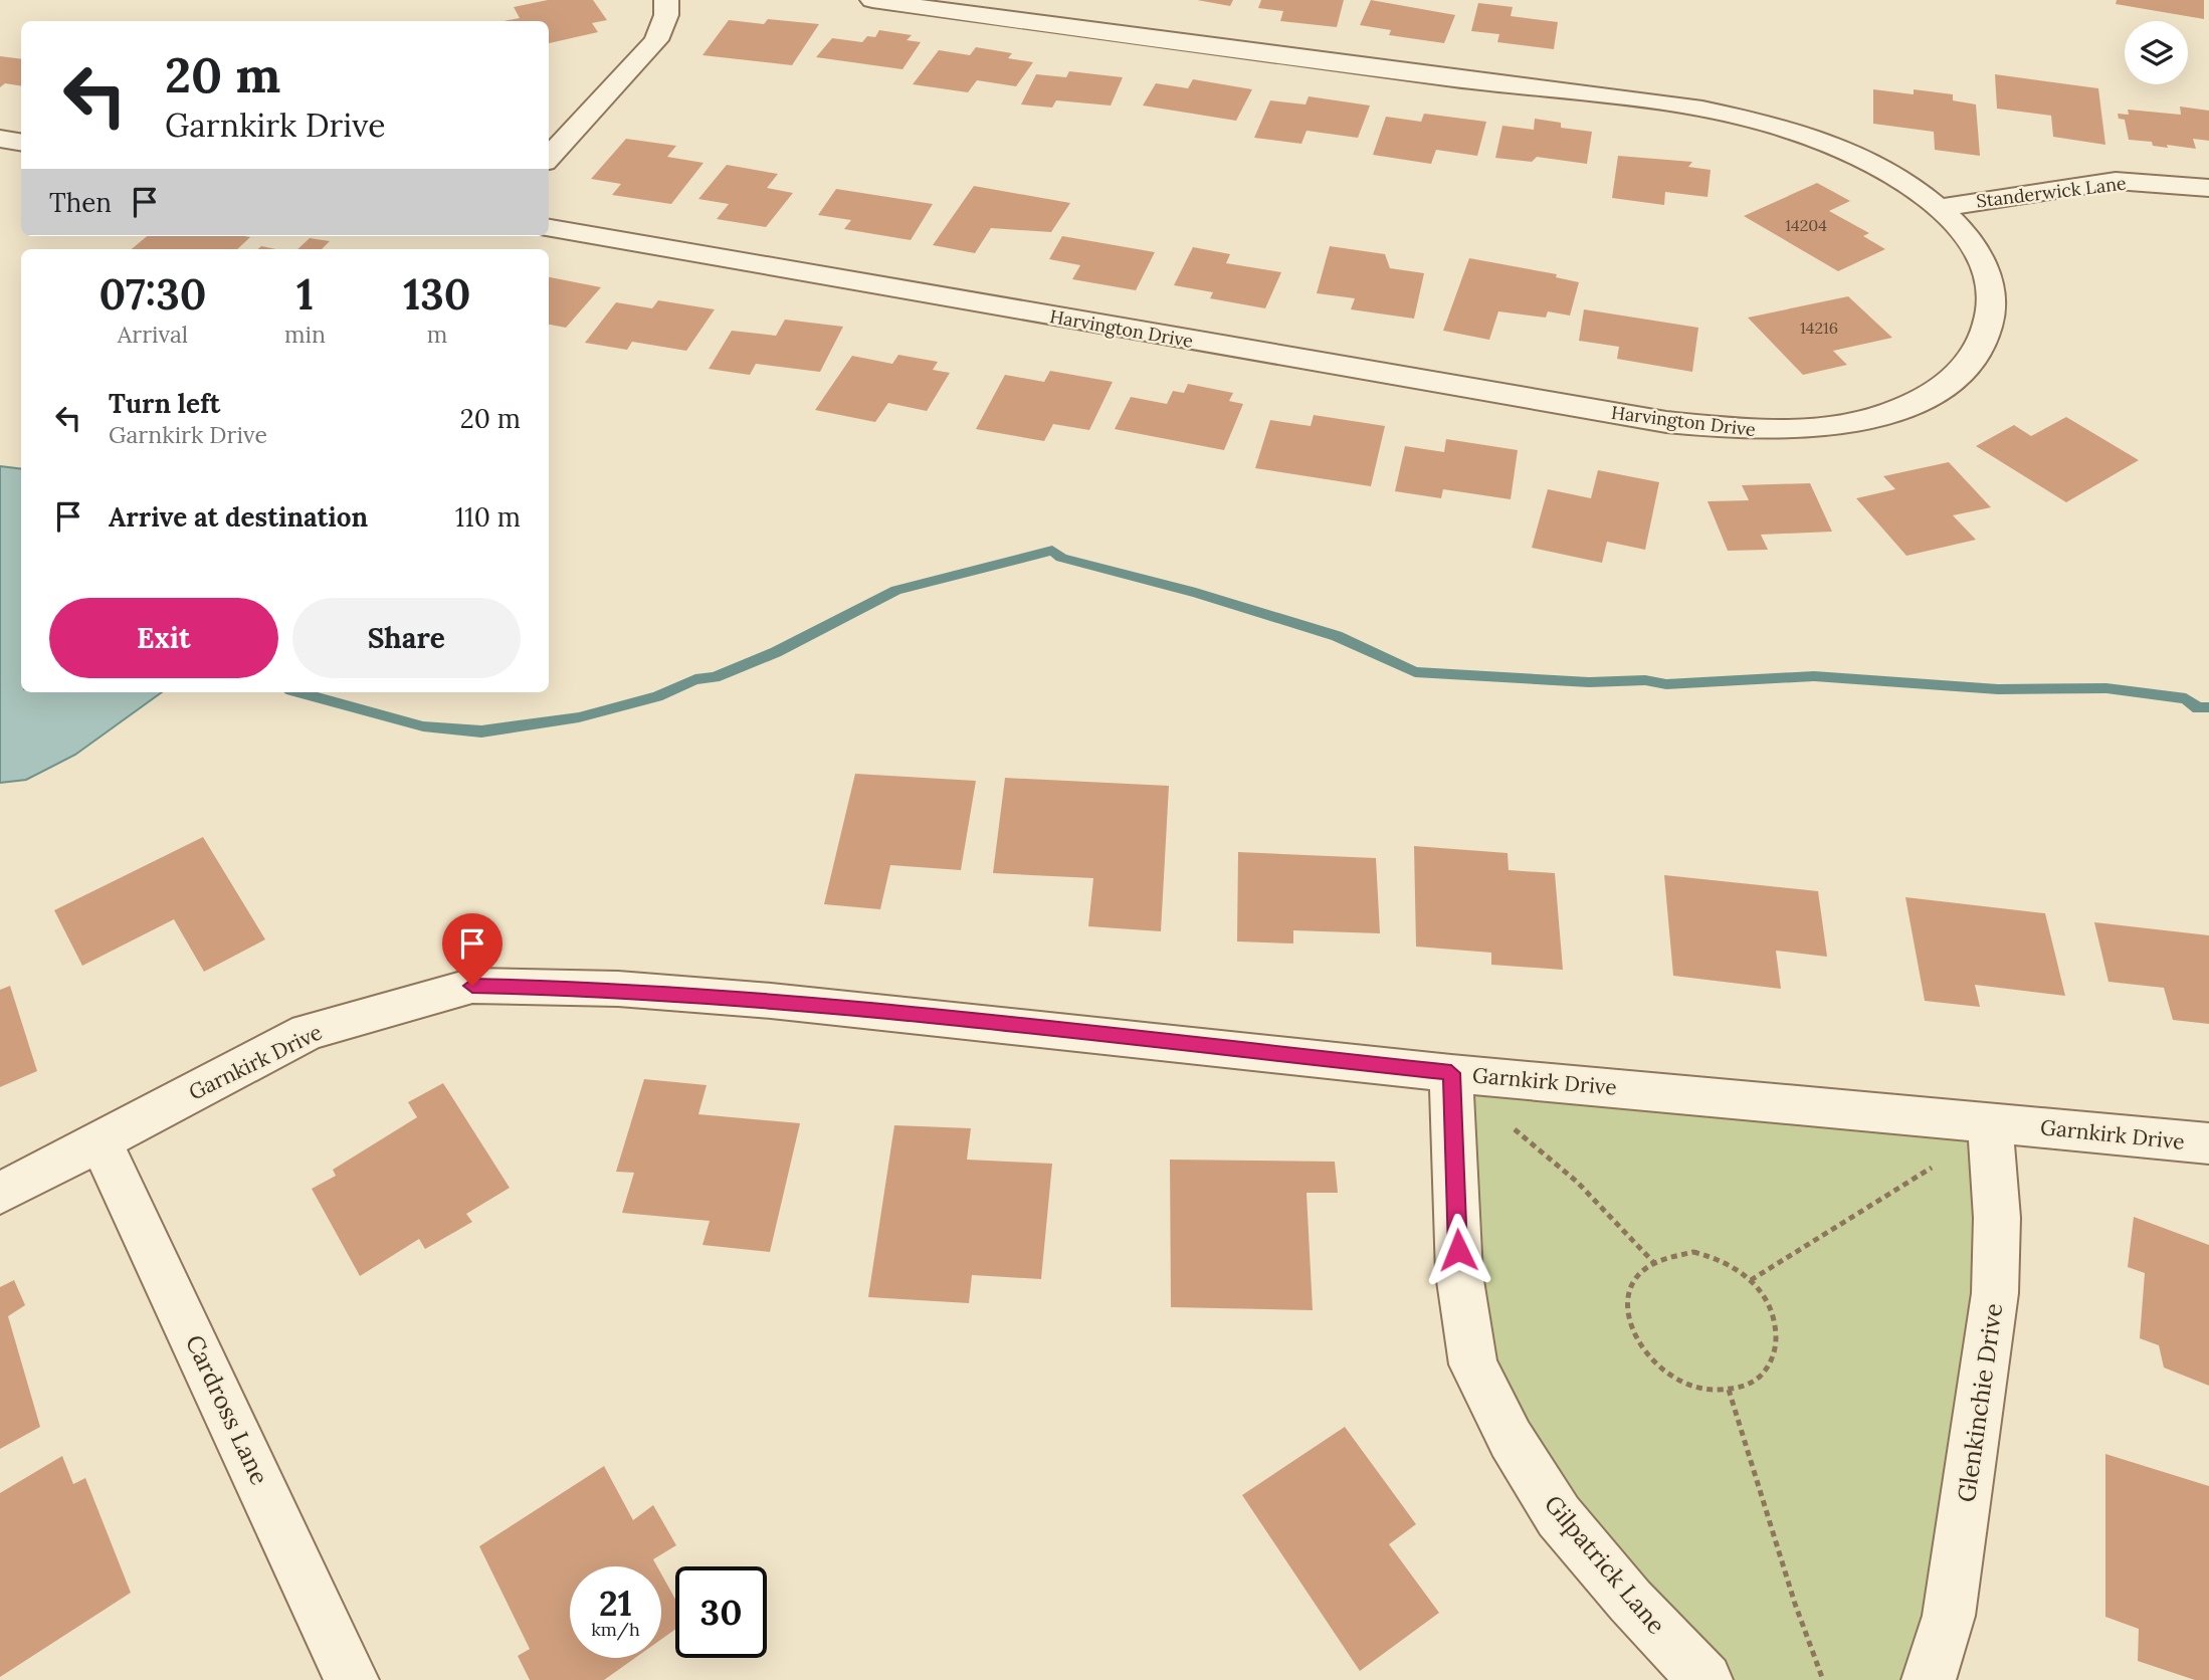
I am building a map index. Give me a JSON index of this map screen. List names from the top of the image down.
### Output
{
  "streets": {
    "street": [
      "Standerwick Lane",
      "Harvington Drive",
      "Garnkirk Drive",
      "Glenkinchie Drive",
      "Cardross Lane",
      "Gilpatrick Lane"
    ]
  },
  "crossings": [
    ["Standerwick Lane", "Harvington Drive"],
    ["Garnkirk Drive", "Glenkinchie Drive"],
    ["Garnkirk Drive", "Cardross Lane"],
    ["Garnkirk Drive", "Gilpatrick Lane"]
  ],
  "house_numbers": ["14204", "14216"],
  "page": {
    "turn": ["20 m", "Garnkirk Drive"],
    "then": "Then",
    "eta": [
      "07:30",
      "Arrival",
      "1",
      "min",
      "130",
      "m"
    ],
    "list": [
      {
        "name": "Turn left",
        "note": "Garnkirk Drive",
        "value": "20 m"
      },
      {
        "name": "Arrive at destination",
        "value": "110 m"
      }
    ],
    "buttons": ["Exit", "Share"],
    "speed": "21 km/h",
    "limit": "30"
  }
}
